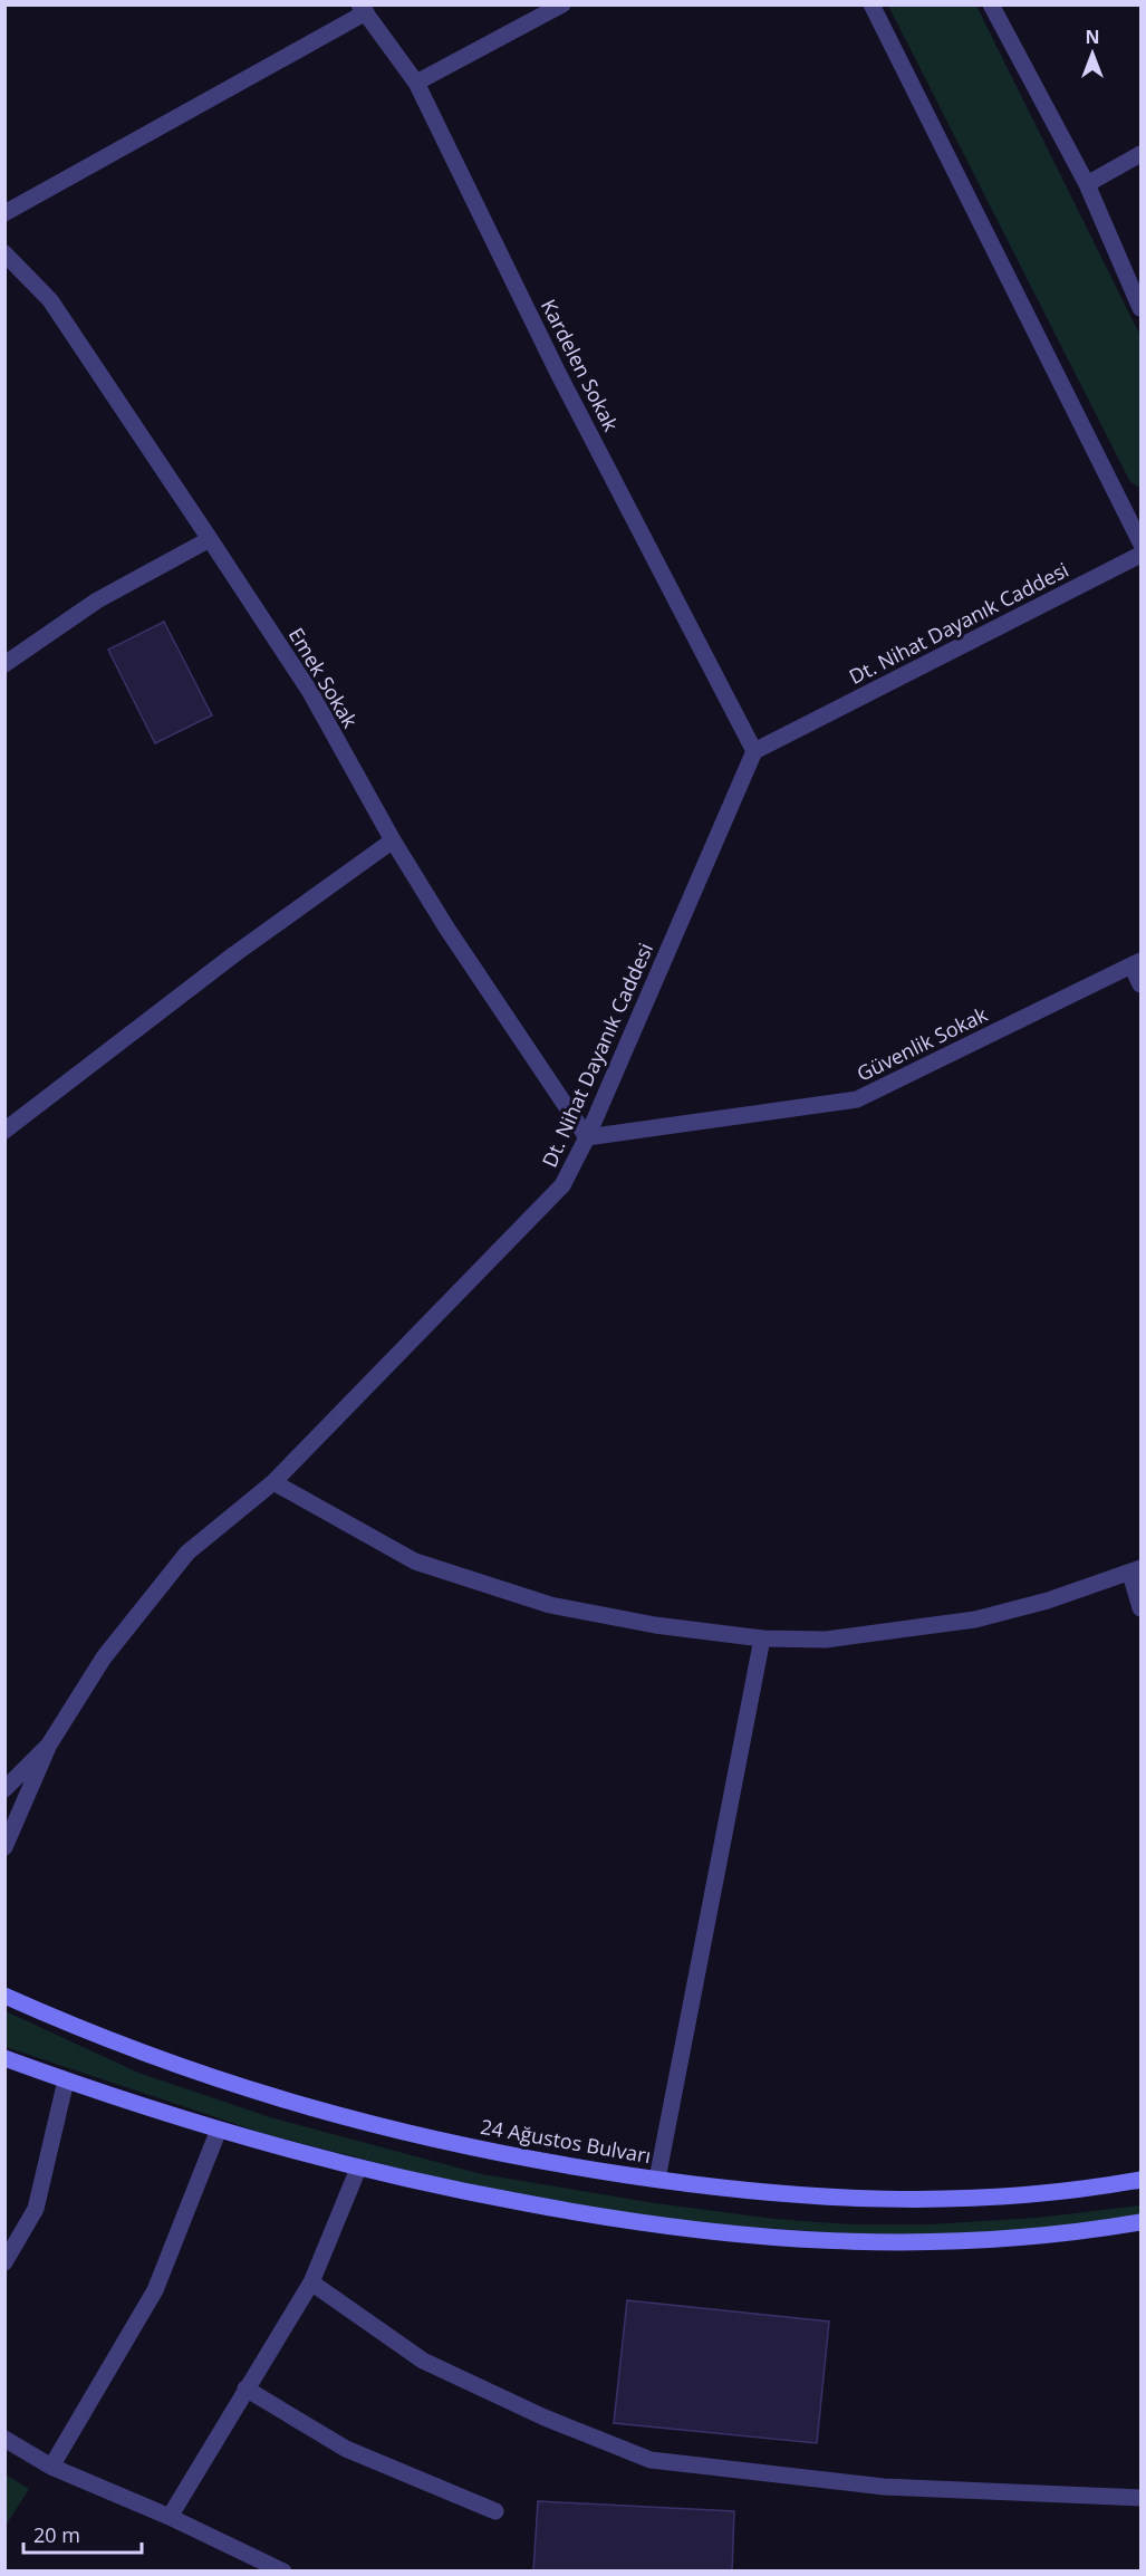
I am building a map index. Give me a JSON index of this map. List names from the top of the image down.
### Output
{
  "streets": {
    "main road": ["24 Ağustos Bulvarı"],
    "street": [
      "Kardelen Sokak",
      "Dt. Nihat Dayanık Caddesi",
      "Emek Sokak",
      "Güvenlik Sokak"
    ]
  },
  "crossings": [
    ["Kardelen Sokak", "Dt. Nihat Dayanık Caddesi"],
    ["Dt. Nihat Dayanık Caddesi", "Emek Sokak"],
    ["Dt. Nihat Dayanık Caddesi", "Güvenlik Sokak"],
    ["Emek Sokak", "Güvenlik Sokak"]
  ],
  "scale_bar": "20 m",
  "north": "top"
}
